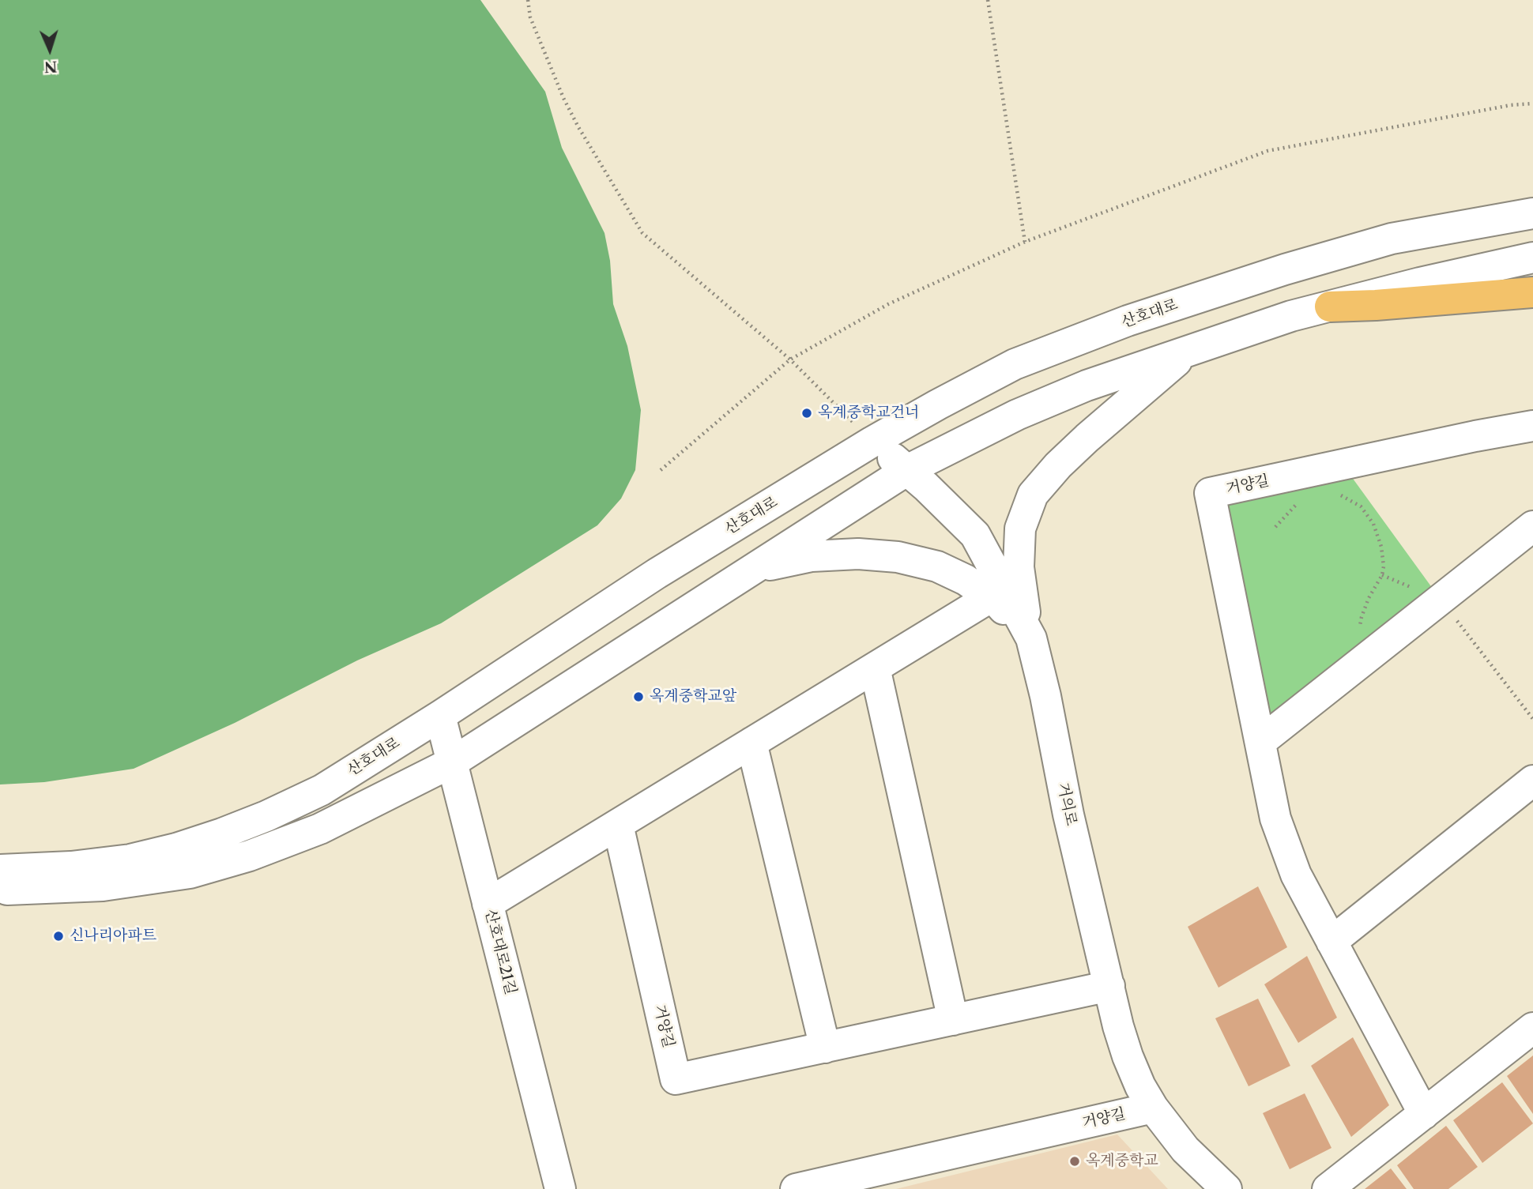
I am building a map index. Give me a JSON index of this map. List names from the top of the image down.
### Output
{
  "streets": {
    "street": [
      "산호대로",
      "거양길",
      "거의로",
      "산호대로21길"
    ]
  },
  "crossings": [
    ["산호대로", "거의로"],
    ["산호대로", "산호대로21길"],
    ["거양길", "거의로"]
  ],
  "places": [
    "옥계중학교건너",
    "옥계중학교앞",
    "신나리아파트",
    "옥계중학교"
  ],
  "north": "bottom"
}
